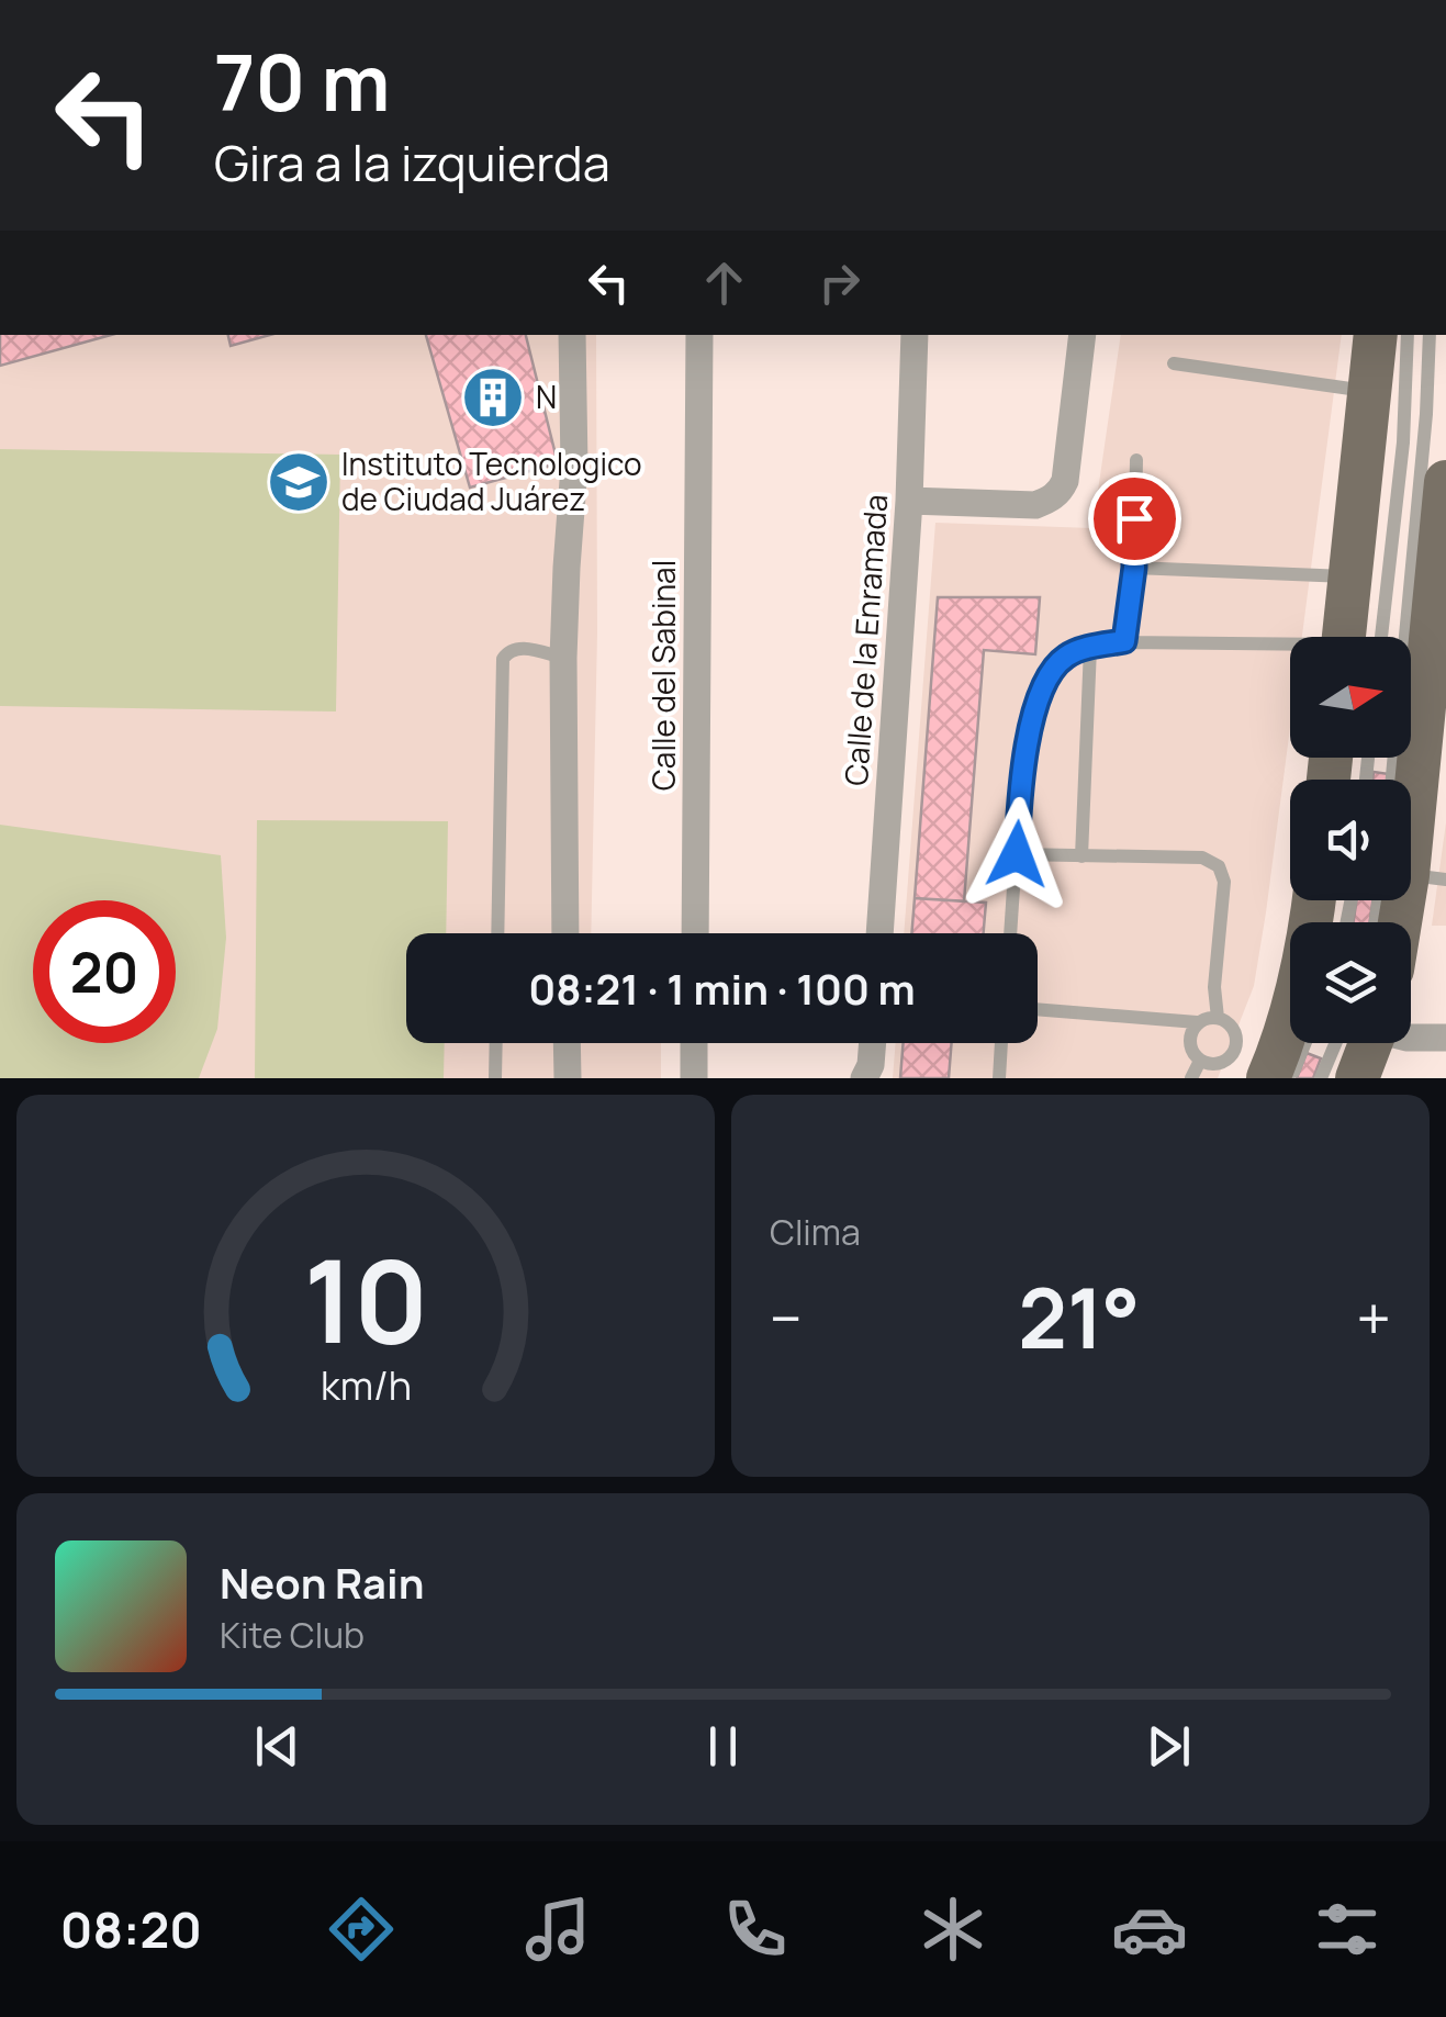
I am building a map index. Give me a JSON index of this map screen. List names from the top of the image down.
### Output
{
  "streets": {
    "street": ["Calle de la Enramada", "Calle del Sabinal"]
  },
  "places": {
    "building": ["N"],
    "school or university": ["Instituto Tecnologico de Ciudad Juárez"]
  },
  "north": "right",
  "page": {
    "turn": ["70 m", "Gira a la izquierda"],
    "limit": "20",
    "trip": "08:21 · 1 min · 100 m",
    "tile": "Clima",
    "heat": ["−", "21°", "+"],
    "song": ["Neon Rain", "Kite Club"],
    "tabs": "08:20",
    "gauge": ["10", "km/h"]
  }
}
